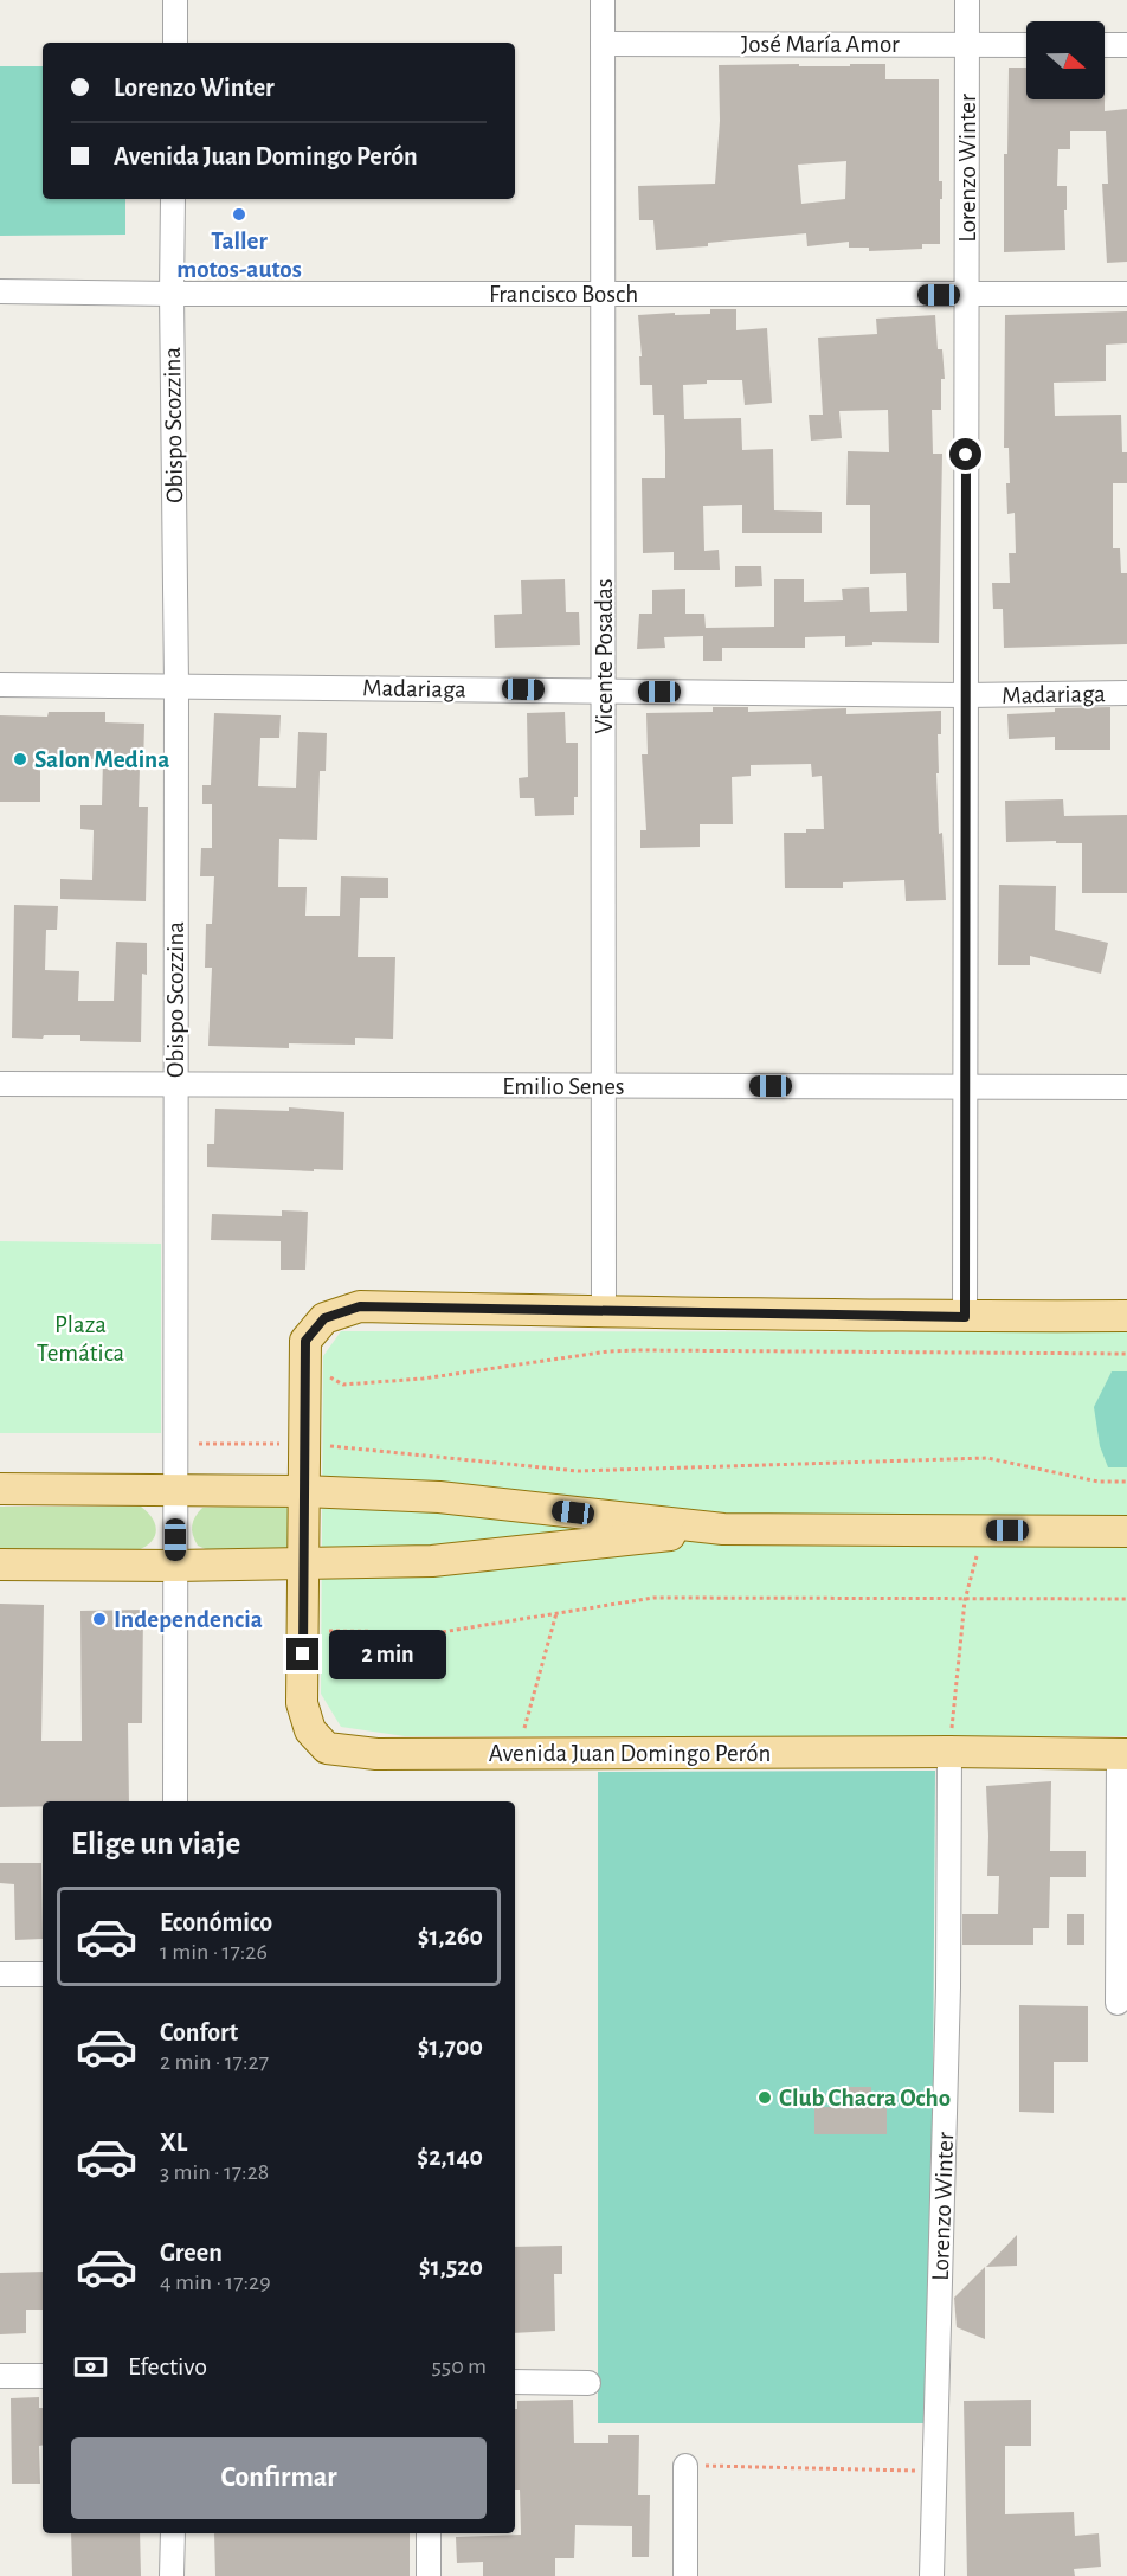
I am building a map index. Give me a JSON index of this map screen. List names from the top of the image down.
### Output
{
  "streets": {
    "main road": ["Avenida Juan Domingo Perón"],
    "street": [
      "José María Amor",
      "Lorenzo Winter",
      "Francisco Bosch",
      "Obispo Scozzina",
      "Vicente Posadas",
      "Madariaga",
      "Emilio Senes"
    ]
  },
  "crossings": [
    ["José María Amor", "Lorenzo Winter"],
    ["José María Amor", "Vicente Posadas"],
    ["Lorenzo Winter", "Francisco Bosch"],
    ["Lorenzo Winter", "Madariaga"],
    ["Lorenzo Winter", "Emilio Senes"],
    ["Lorenzo Winter", "Avenida Juan Domingo Perón"],
    ["Francisco Bosch", "Obispo Scozzina"],
    ["Francisco Bosch", "Vicente Posadas"],
    ["Obispo Scozzina", "Madariaga"],
    ["Obispo Scozzina", "Emilio Senes"],
    ["Vicente Posadas", "Madariaga"],
    ["Vicente Posadas", "Emilio Senes"]
  ],
  "parks": ["Plaza Temática"],
  "places": [
    "Taller motos-autos",
    "Salon Medina",
    "Independencia",
    "Club Chacra Ocho"
  ],
  "north": "right",
  "page": {
    "banner": ["Lorenzo Winter", "Avenida Juan Domingo Perón"],
    "bubble": "2 min",
    "heading": "Elige un viaje",
    "list": [
      {
        "name": "Económico",
        "note": "1 min · 17:26",
        "value": "$1,260"
      },
      {
        "name": "Confort",
        "note": "2 min · 17:27",
        "value": "$1,700"
      },
      {
        "name": "XL",
        "note": "3 min · 17:28",
        "value": "$2,140"
      },
      {
        "name": "Green",
        "note": "4 min · 17:29",
        "value": "$1,520"
      }
    ],
    "pay": ["Efectivo", "550 m"],
    "buttons": "Confirmar"
  }
}
